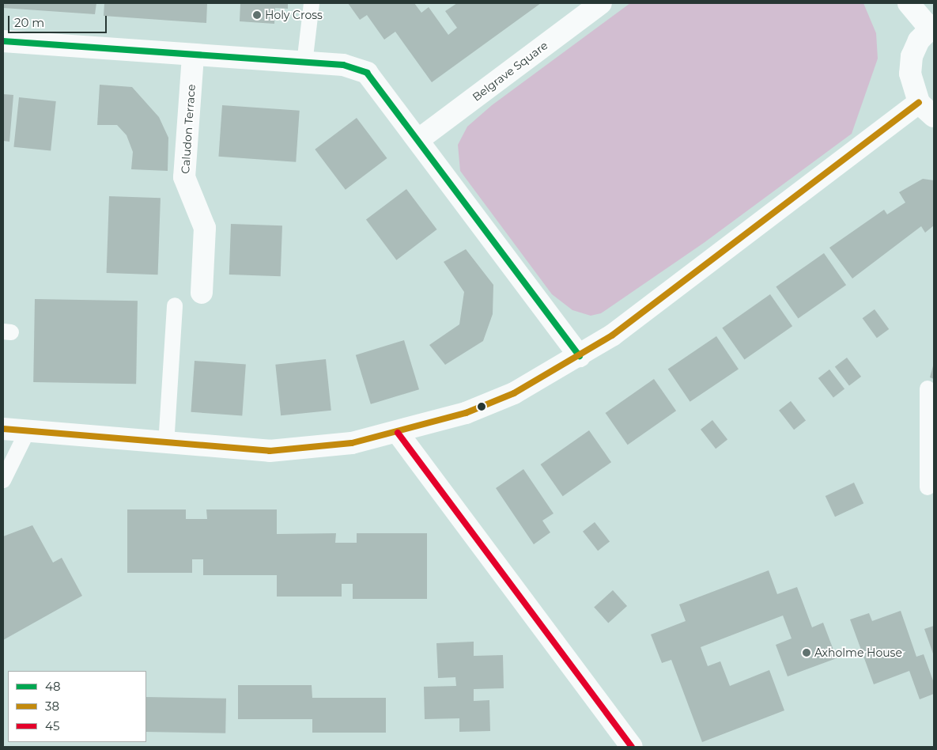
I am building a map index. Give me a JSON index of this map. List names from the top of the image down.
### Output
{
  "streets": {
    "street": ["Belgrave Square", "Caludon Terrace"]
  },
  "places": ["Holy Cross", "Axholme House"],
  "lines": ["transit line 48", "transit line 38", "transit line 45"],
  "legend": ["48", "38", "45"],
  "scale_bar": "20 m"
}
